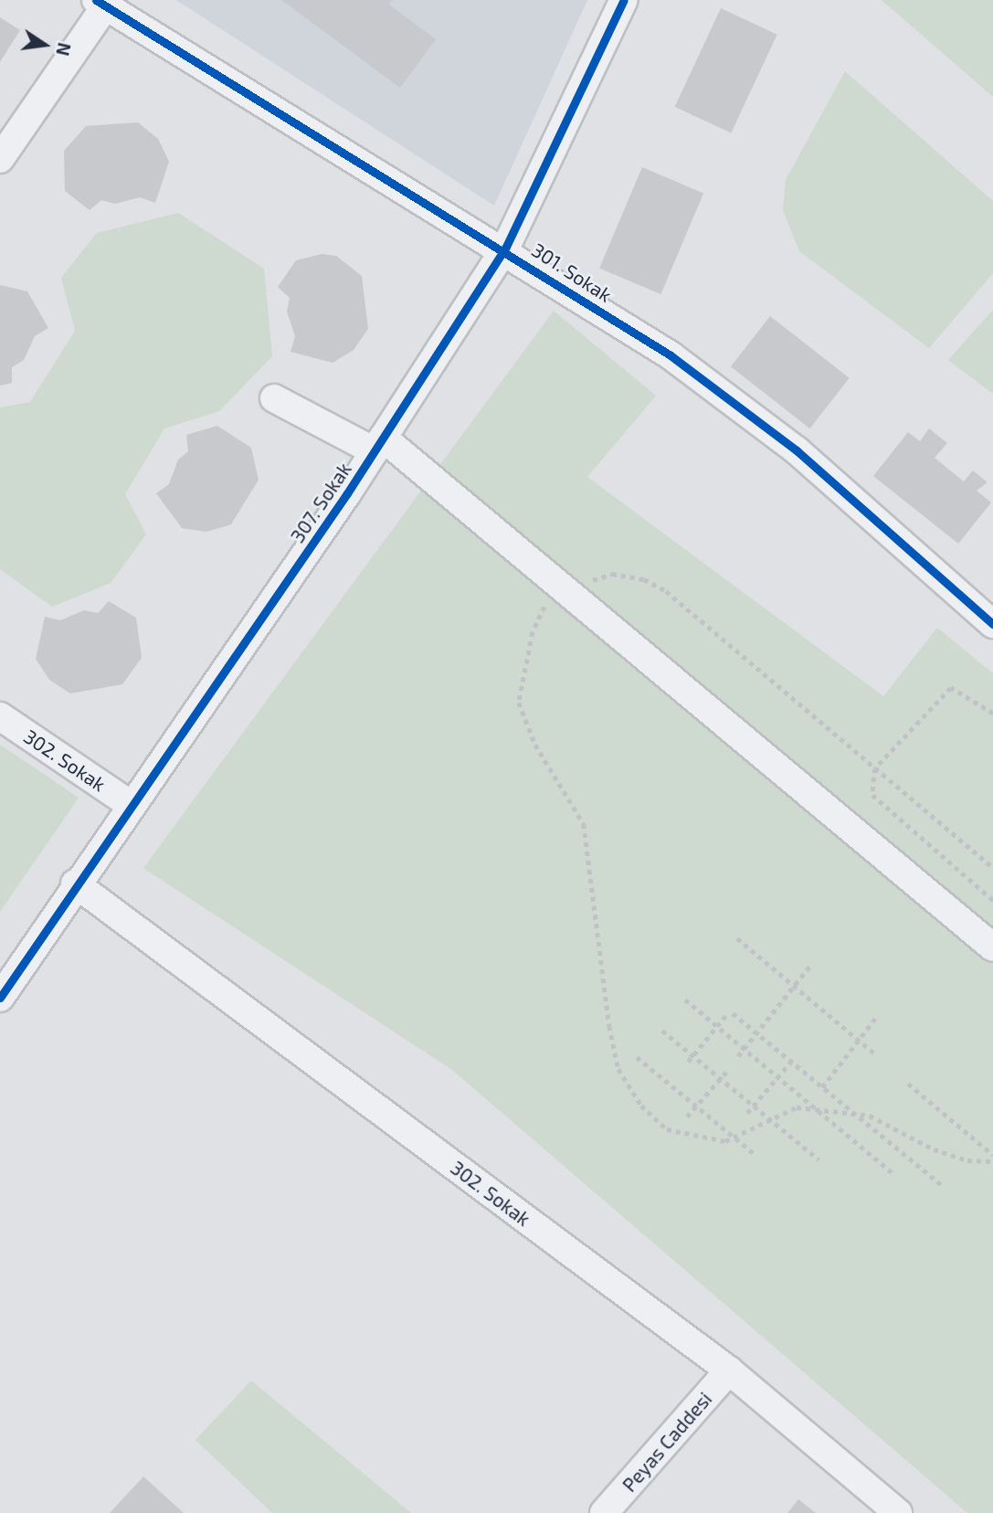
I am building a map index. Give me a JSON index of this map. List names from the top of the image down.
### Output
{
  "streets": {
    "street": [
      "301. Sokak",
      "307. Sokak",
      "302. Sokak",
      "Peyas Caddesi"
    ]
  },
  "crossings": [
    ["301. Sokak", "307. Sokak"],
    ["307. Sokak", "302. Sokak"],
    ["302. Sokak", "Peyas Caddesi"]
  ],
  "north": "right"
}
